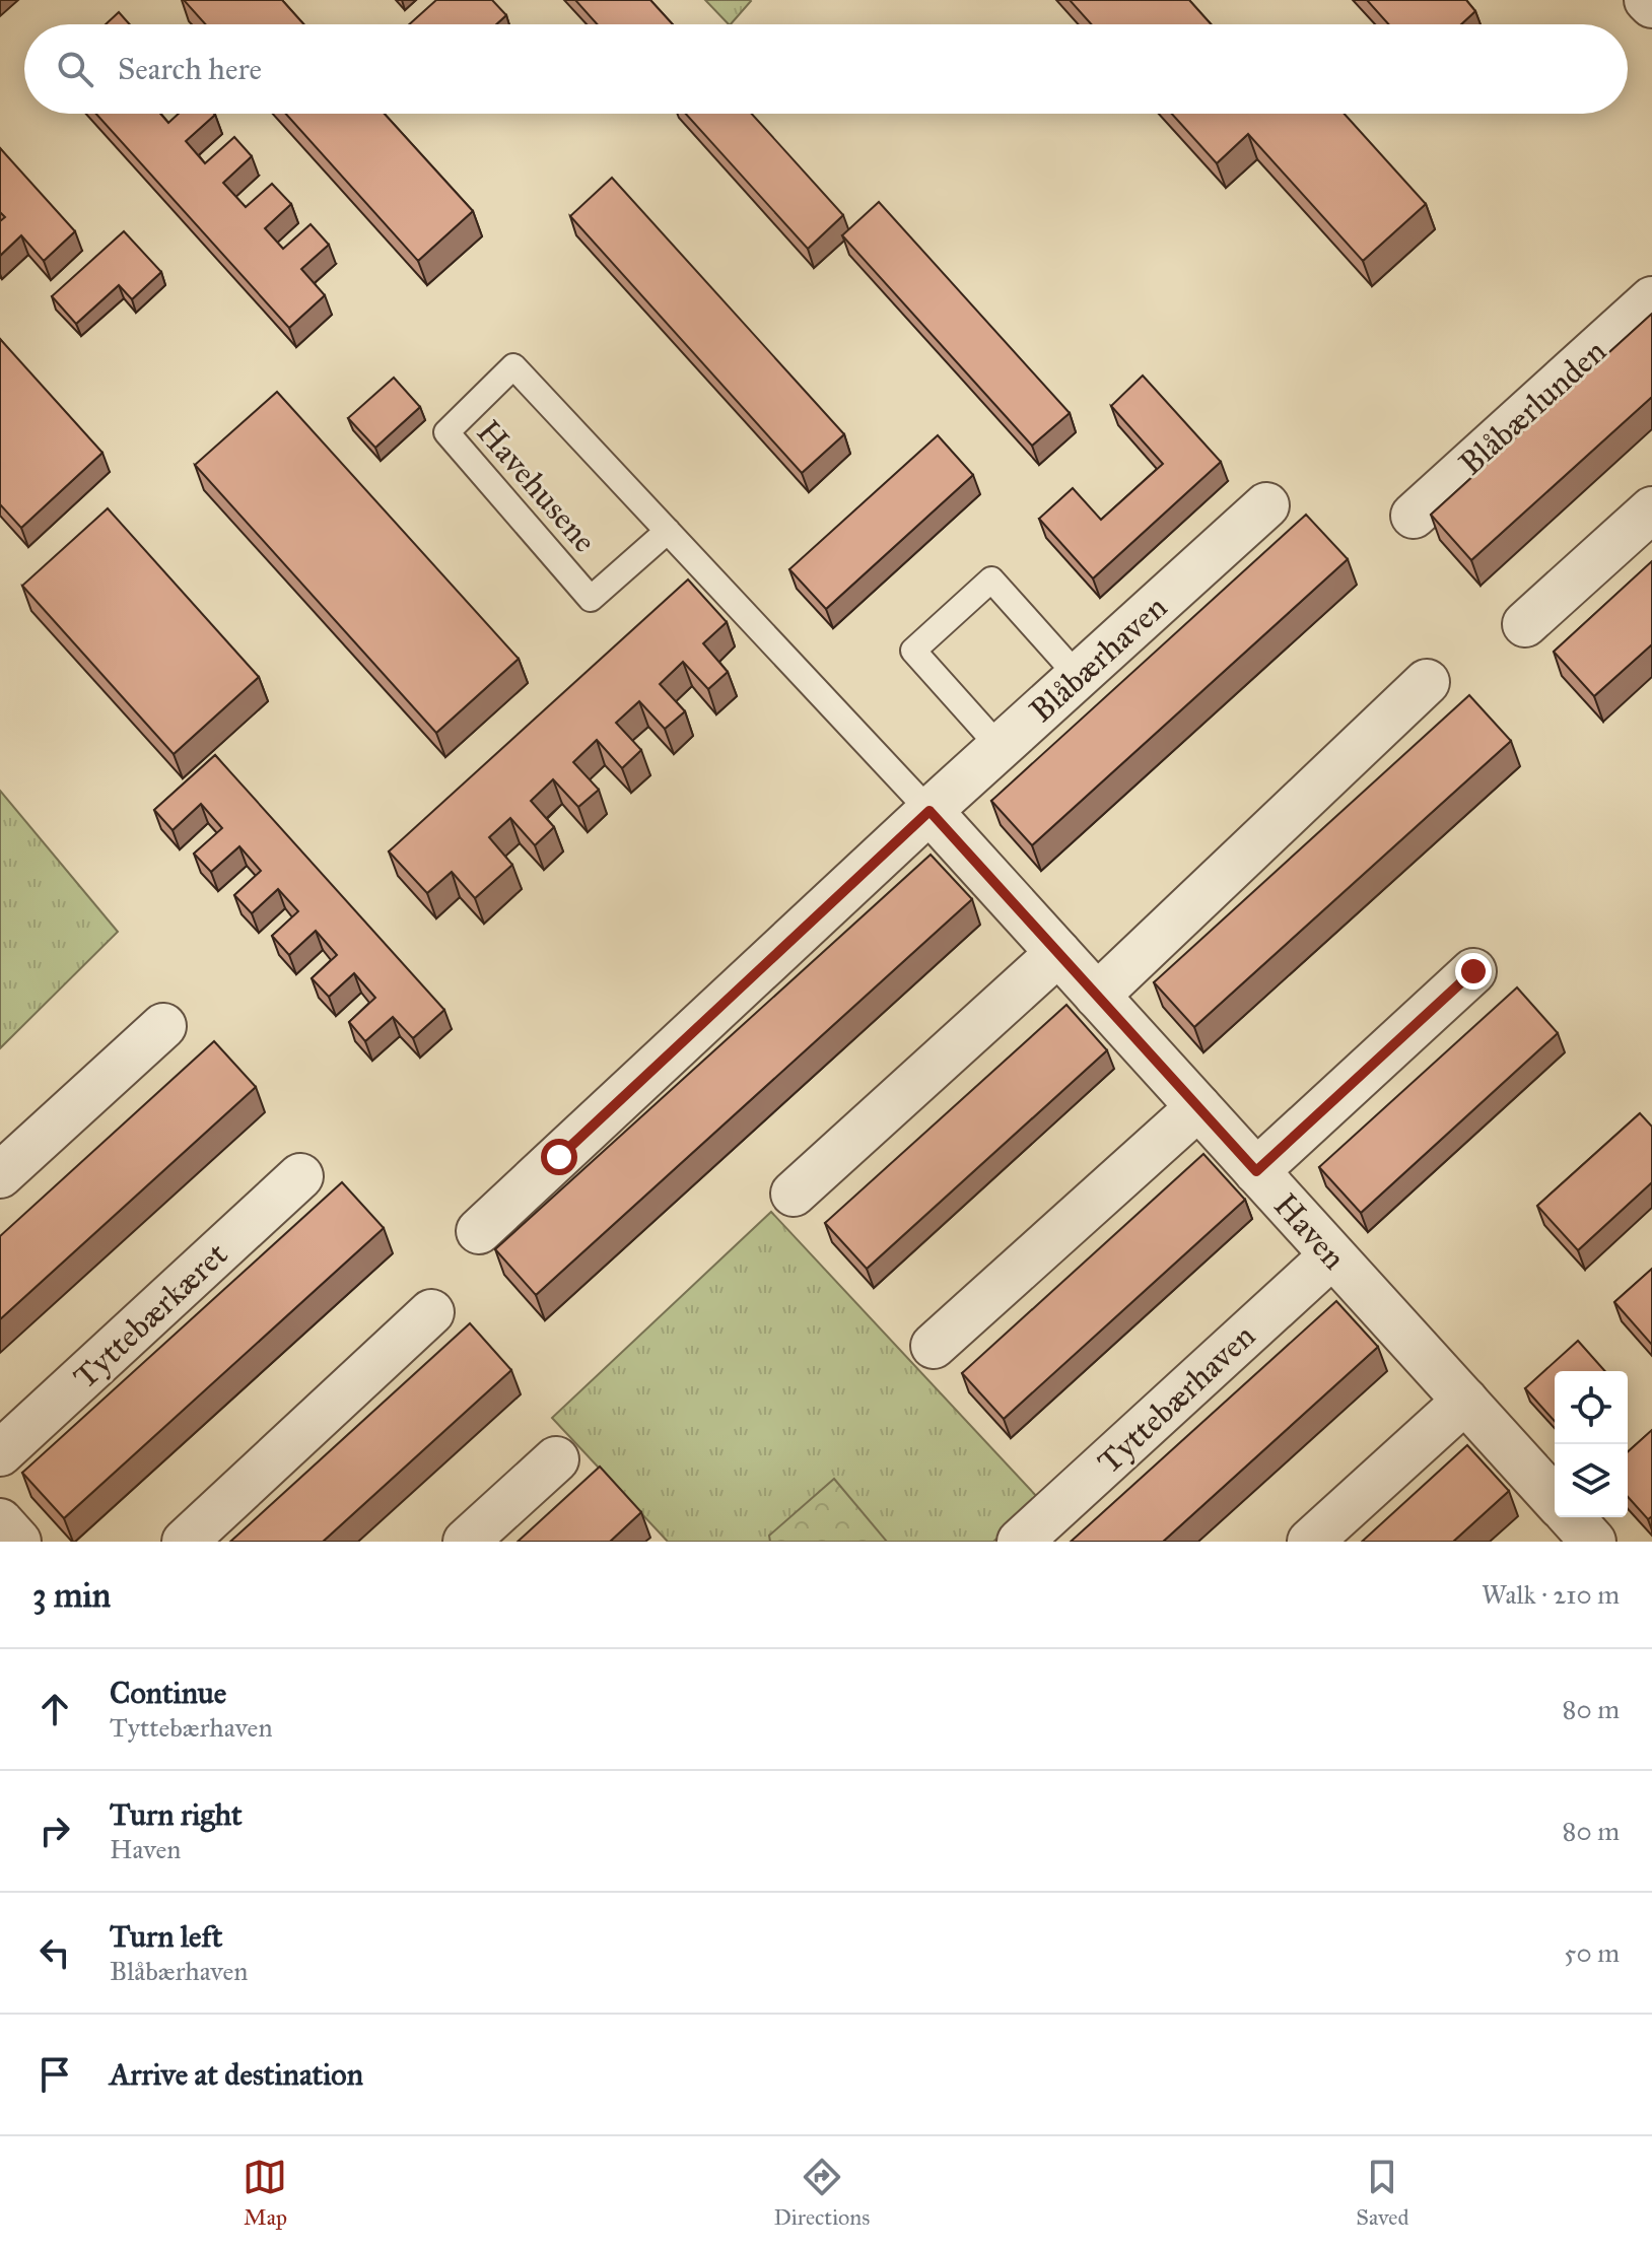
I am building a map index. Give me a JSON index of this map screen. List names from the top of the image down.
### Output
{
  "streets": {
    "street": [
      "Blåbærlunden",
      "Blåbærhaven",
      "Haven",
      "Tyttebærkæret",
      "Tyttebærhaven"
    ],
    "lane": ["Havehusene"]
  },
  "crossings": [
    ["Havehusene", "Blåbærhaven"],
    ["Havehusene", "Haven"],
    ["Blåbærhaven", "Haven"],
    ["Haven", "Tyttebærhaven"]
  ],
  "page": {
    "search": "Search here",
    "heading": ["3 min", "Walk · 210 m"],
    "list": [
      ["Continue", "Tyttebærhaven", "80 m"],
      ["Turn right", "Haven", "80 m"],
      ["Turn left", "Blåbærhaven", "50 m"],
      "Arrive at destination"
    ],
    "nav": ["Map", "Directions", "Saved"]
  }
}
